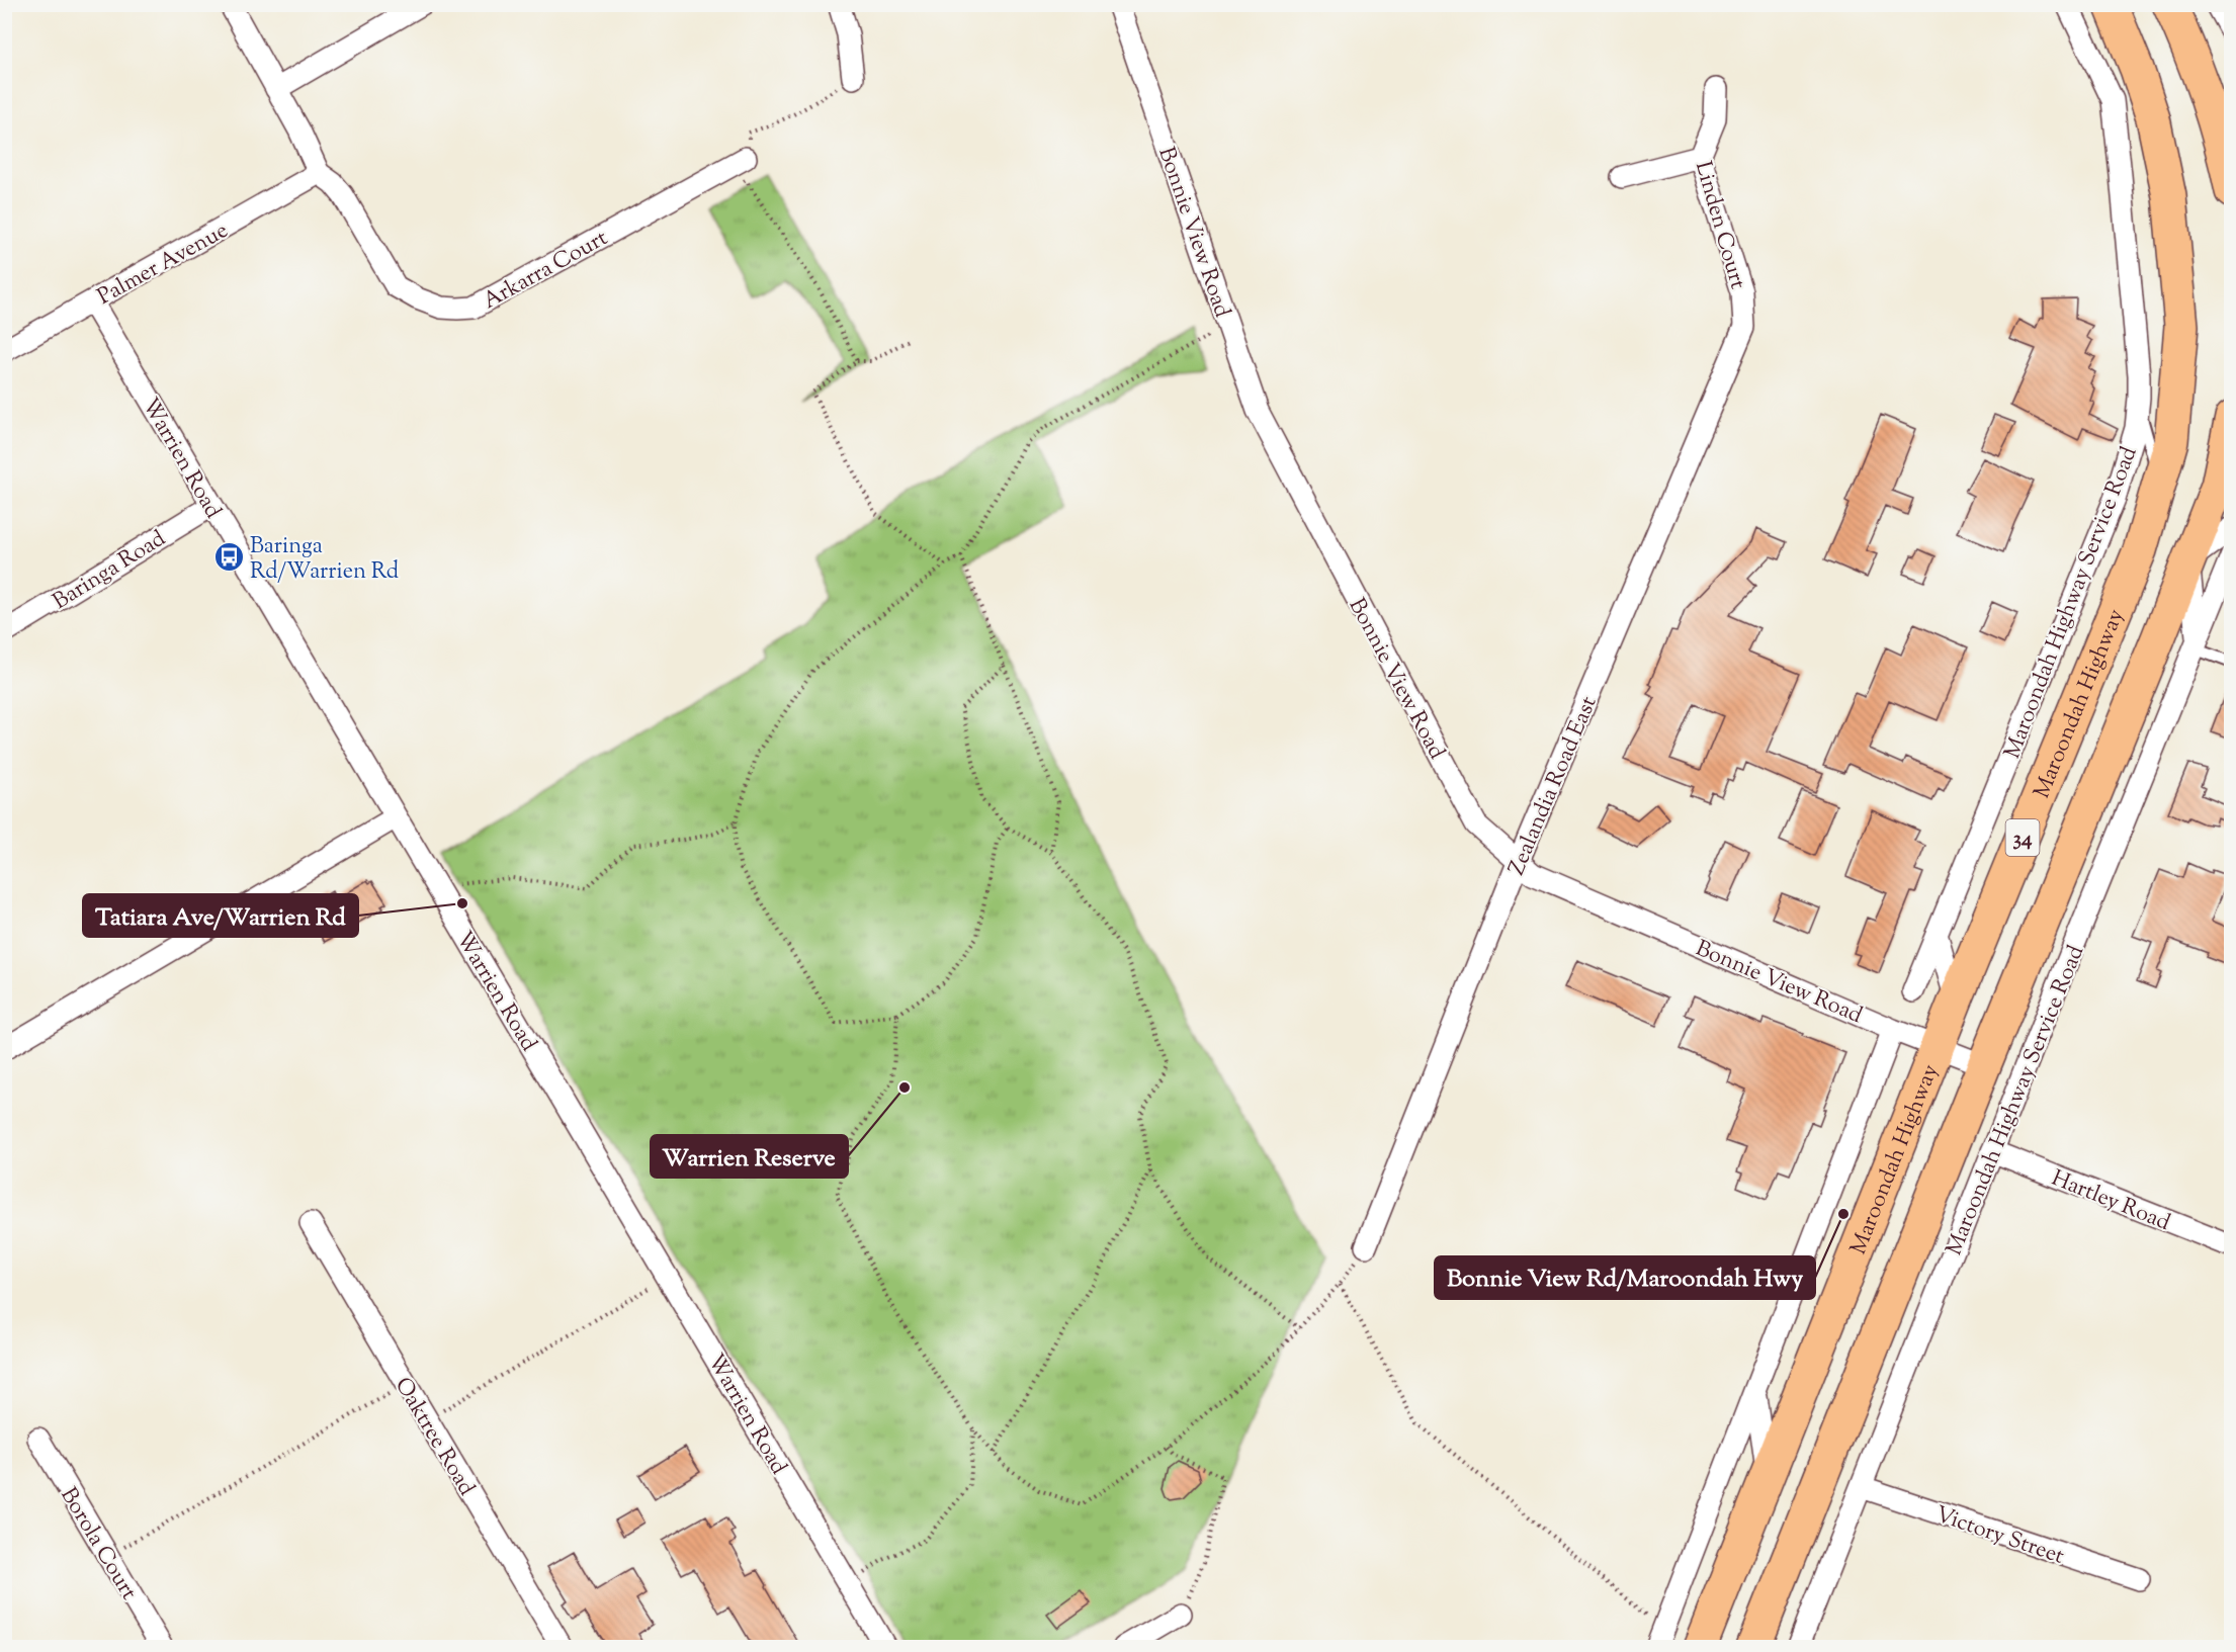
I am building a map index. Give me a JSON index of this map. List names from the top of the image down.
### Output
{
  "streets": {
    "highway": ["Maroondah Highway", "34"],
    "street": [
      "Linden Court",
      "Bonnie View Road",
      "Palmer Avenue",
      "Arkarra Court",
      "Warrien Road",
      "Baringa Road",
      "Maroondah Highway Service Road",
      "Zealandia Road East",
      "Hartley Road",
      "Oaktree Road",
      "Victory Street",
      "Borola Court"
    ]
  },
  "crossings": [
    ["Linden Court", "Zealandia Road East"],
    ["Bonnie View Road", "Maroondah Highway"],
    ["Bonnie View Road", "Zealandia Road East"],
    ["Bonnie View Road", "34"],
    ["Palmer Avenue", "Arkarra Court"],
    ["Palmer Avenue", "Warrien Road"],
    ["Warrien Road", "Baringa Road"],
    ["Maroondah Highway Service Road", "Maroondah Highway"],
    ["Maroondah Highway Service Road", "Hartley Road"],
    ["Maroondah Highway Service Road", "Victory Street"]
  ],
  "places": {
    "bus stop": ["Baringa Rd/Warrien Rd"],
    "other": ["Tatiara Ave/Warrien Rd", "Warrien Reserve", "Bonnie View Rd/Maroondah Hwy"]
  }
}
